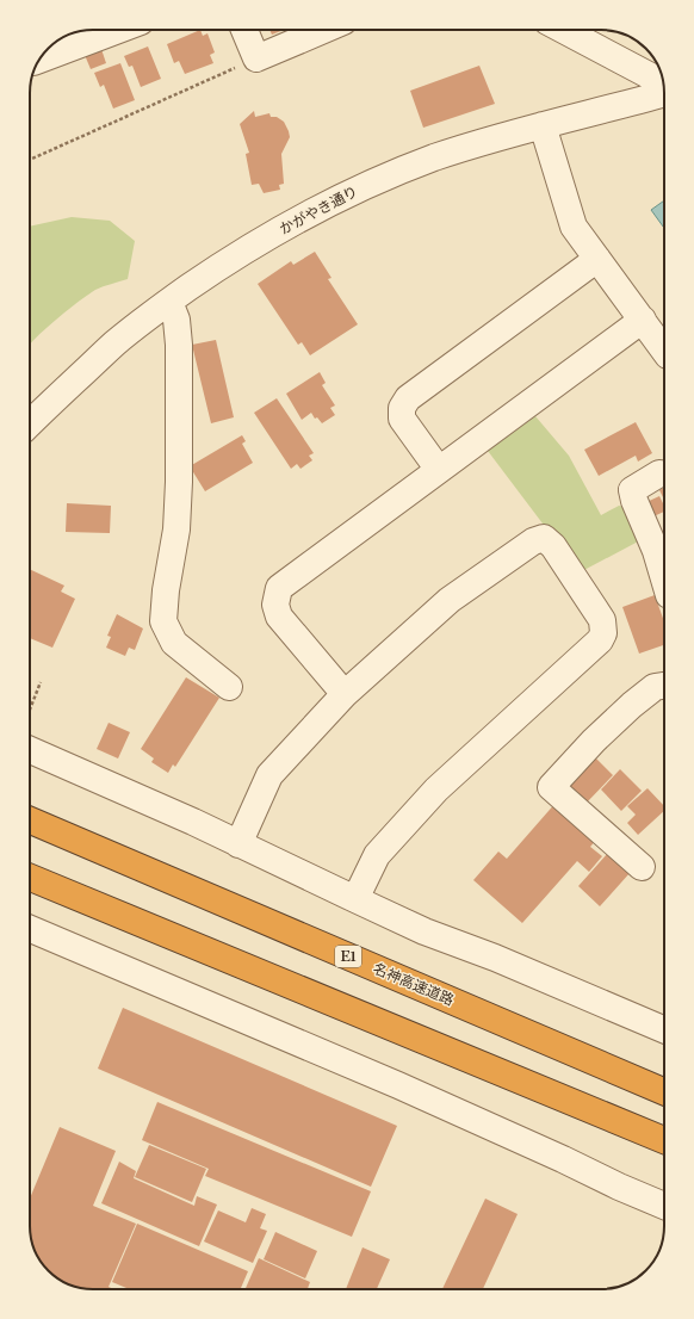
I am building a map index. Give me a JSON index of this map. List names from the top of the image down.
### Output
{
  "streets": {
    "highway": ["E1", "名神高速道路"],
    "street": ["かがやき通り"]
  }
}
